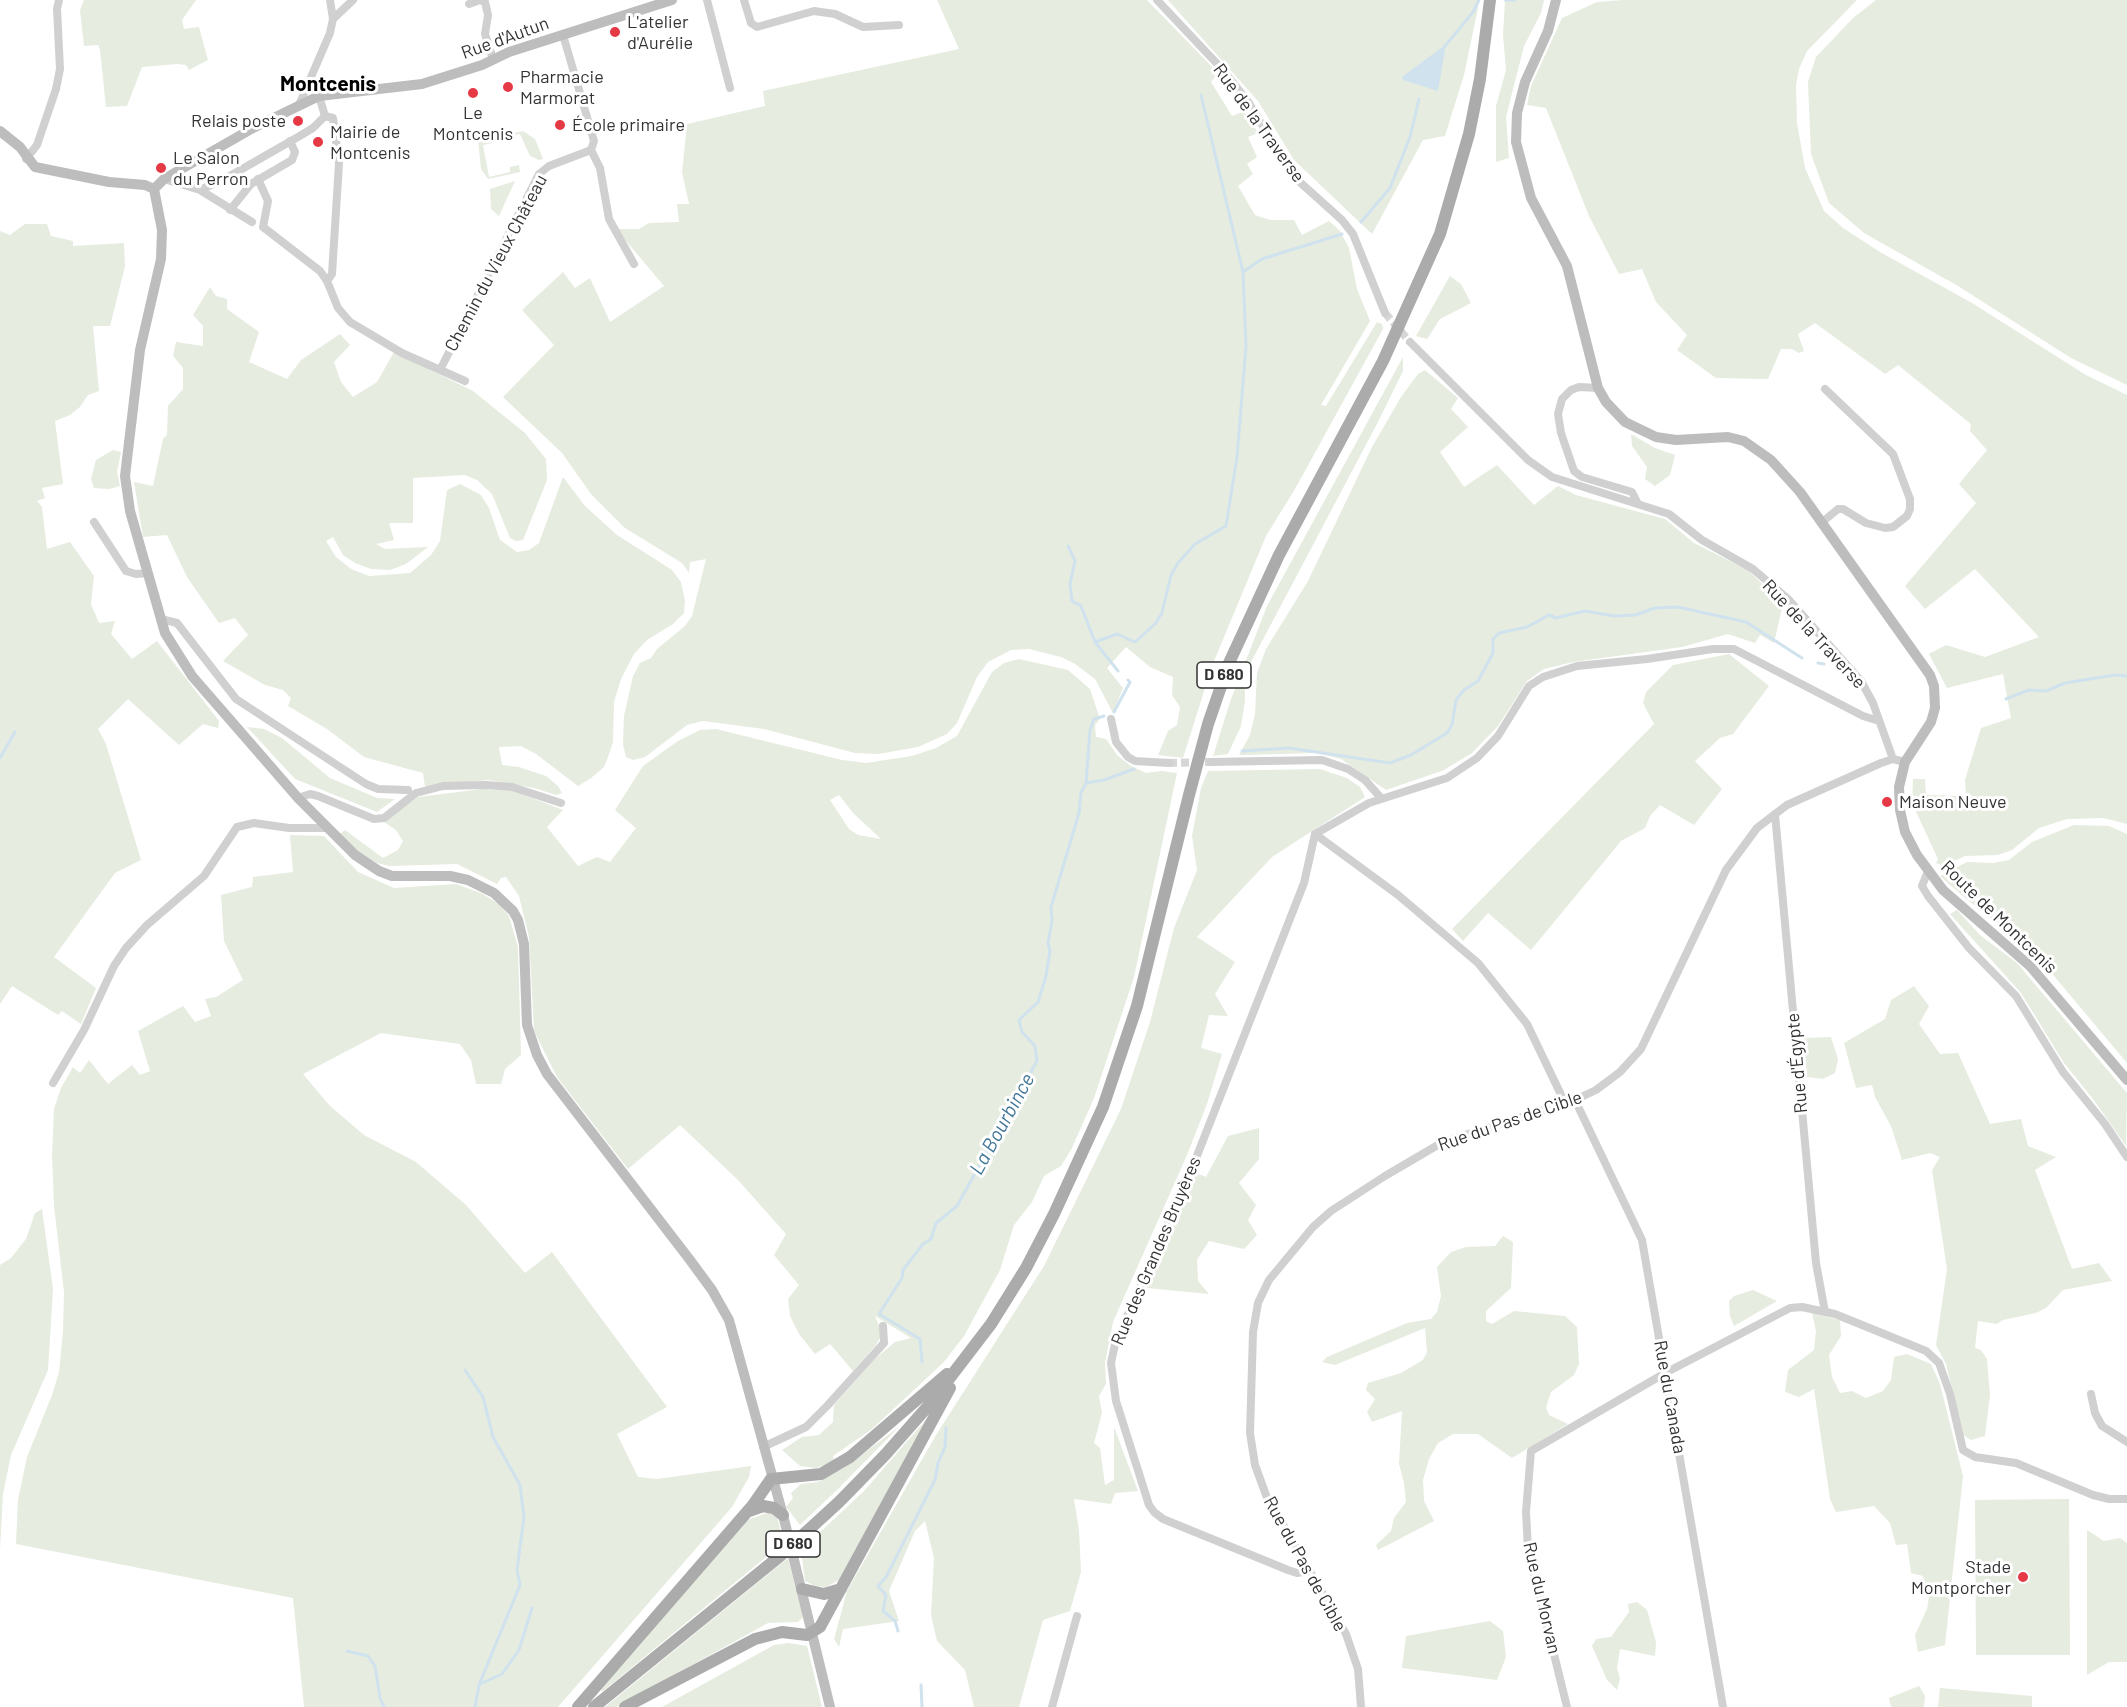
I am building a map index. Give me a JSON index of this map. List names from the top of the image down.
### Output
{
  "streets": {
    "main road": ["Rue d'Autun", "D 680", "Route de Montcenis"],
    "street": [
      "Rue de la Traverse",
      "Chemin du Vieux Château",
      "Rue d'Égypte",
      "Rue du Pas de Cible",
      "Rue des Grandes Bruyères",
      "Rue du Canada",
      "Rue du Morvan"
    ]
  },
  "crossings": [
    ["Rue de la Traverse", "Rue du Pas de Cible"],
    ["Rue d'Égypte", "Rue du Pas de Cible"],
    ["Rue du Pas de Cible", "Rue des Grandes Bruyères"],
    ["Rue du Pas de Cible", "Rue du Canada"],
    ["Rue du Canada", "Rue du Morvan"]
  ],
  "districts": ["Montcenis"],
  "water": ["La Bourbince"],
  "places": [
    "L'atelier d'Aurélie",
    "Pharmacie Marmorat",
    "Le Montcenis",
    "Relais poste",
    "École primaire",
    "Mairie de Montcenis",
    "Le Salon du Perron",
    "Maison Neuve",
    "Stade Montporcher"
  ]
}
